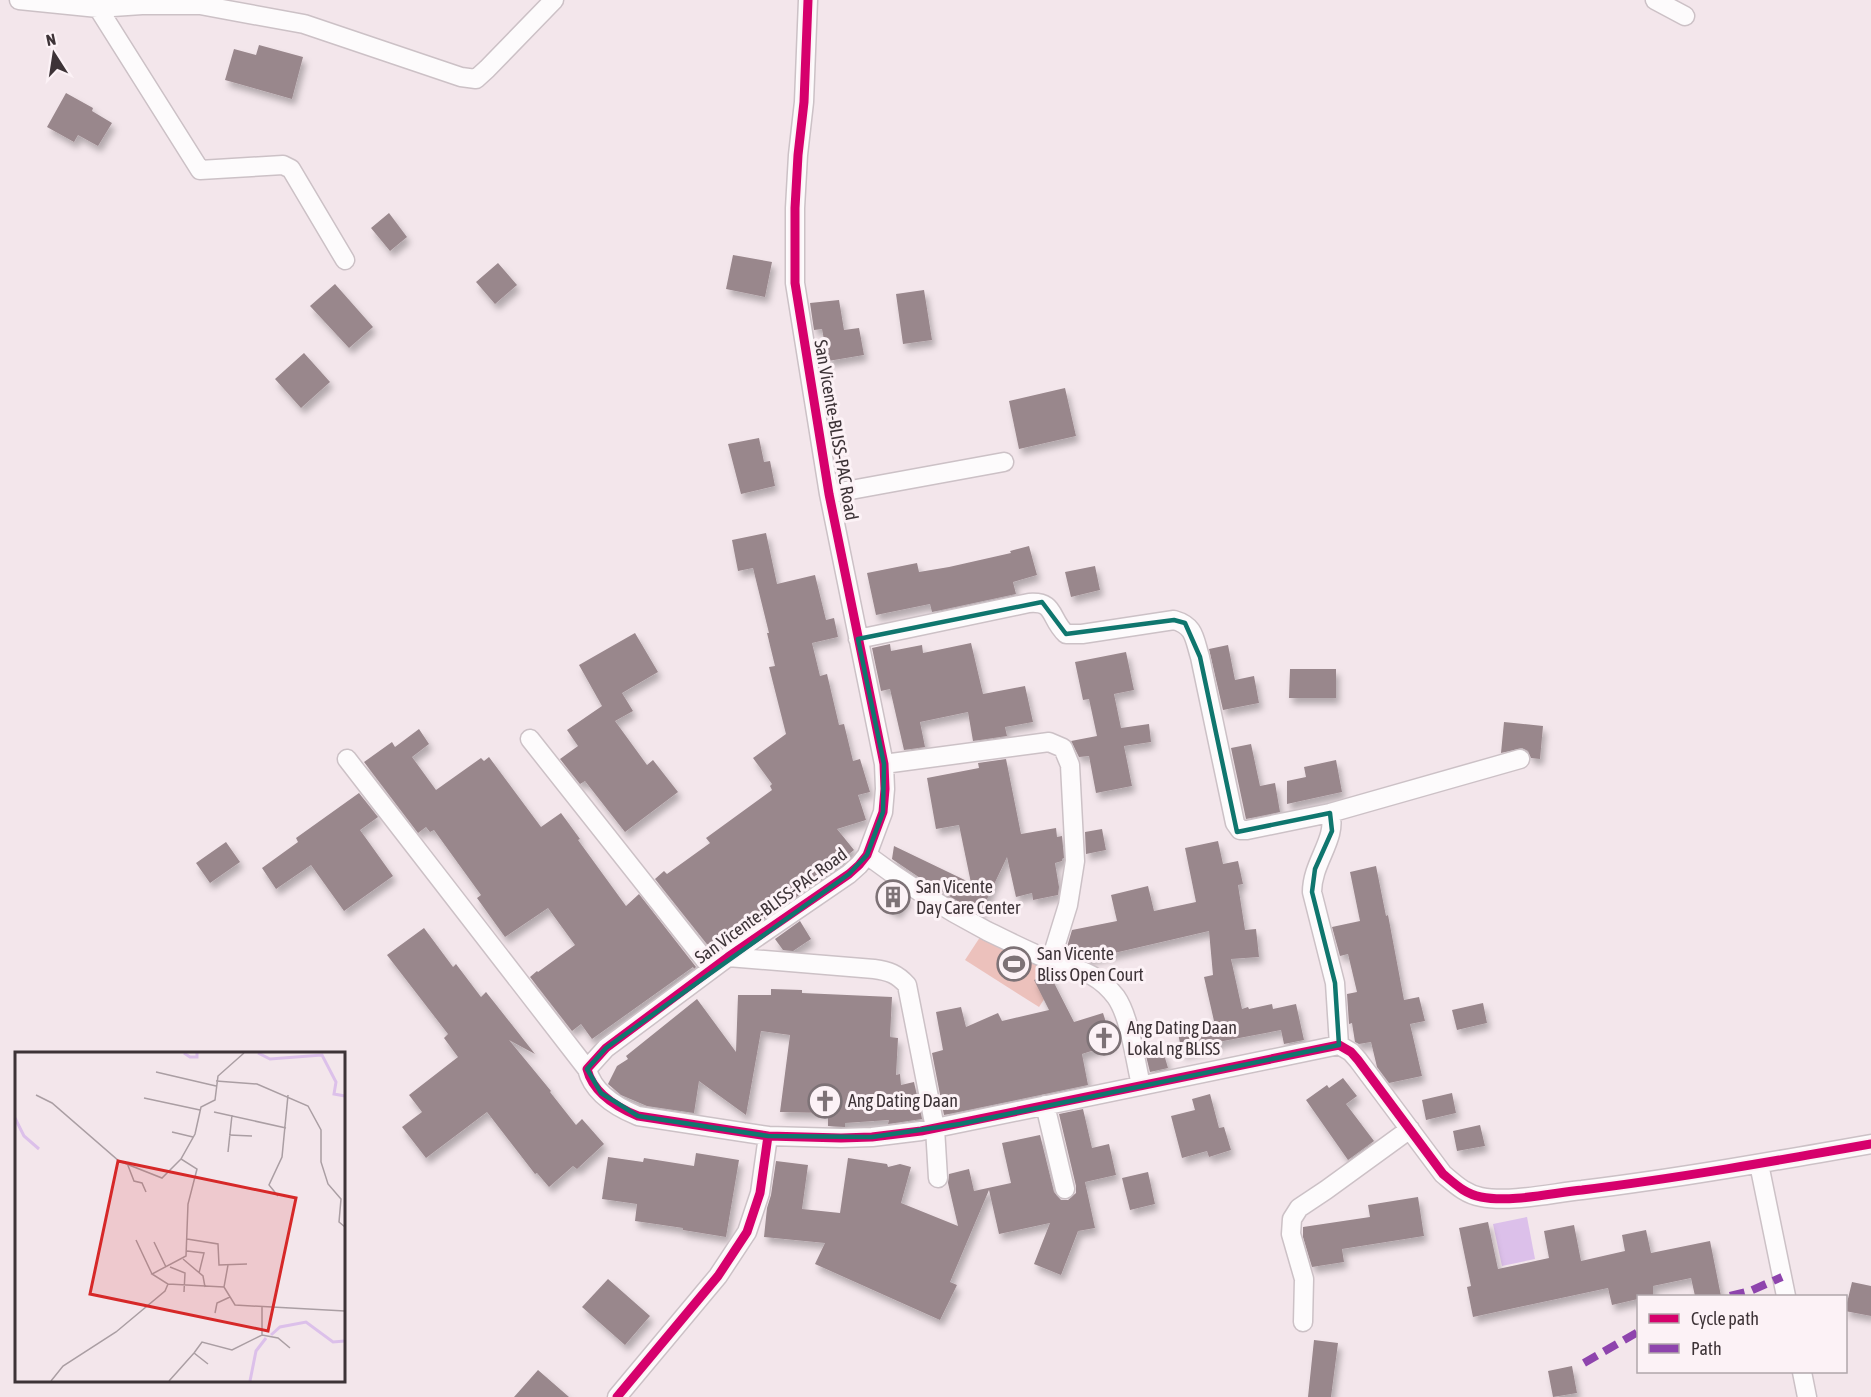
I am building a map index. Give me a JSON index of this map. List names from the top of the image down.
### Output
{
  "streets": {
    "street": ["San Vicente-BLISS-PAC Road"]
  },
  "places": {
    "building": ["San Vicente Day Care Center"],
    "sports": ["San Vicente Bliss Open Court"],
    "church": ["Ang Dating Daan Lokal ng BLISS", "Ang Dating Daan"]
  },
  "legend": ["Cycle path", "Path"],
  "north": "top"
}
